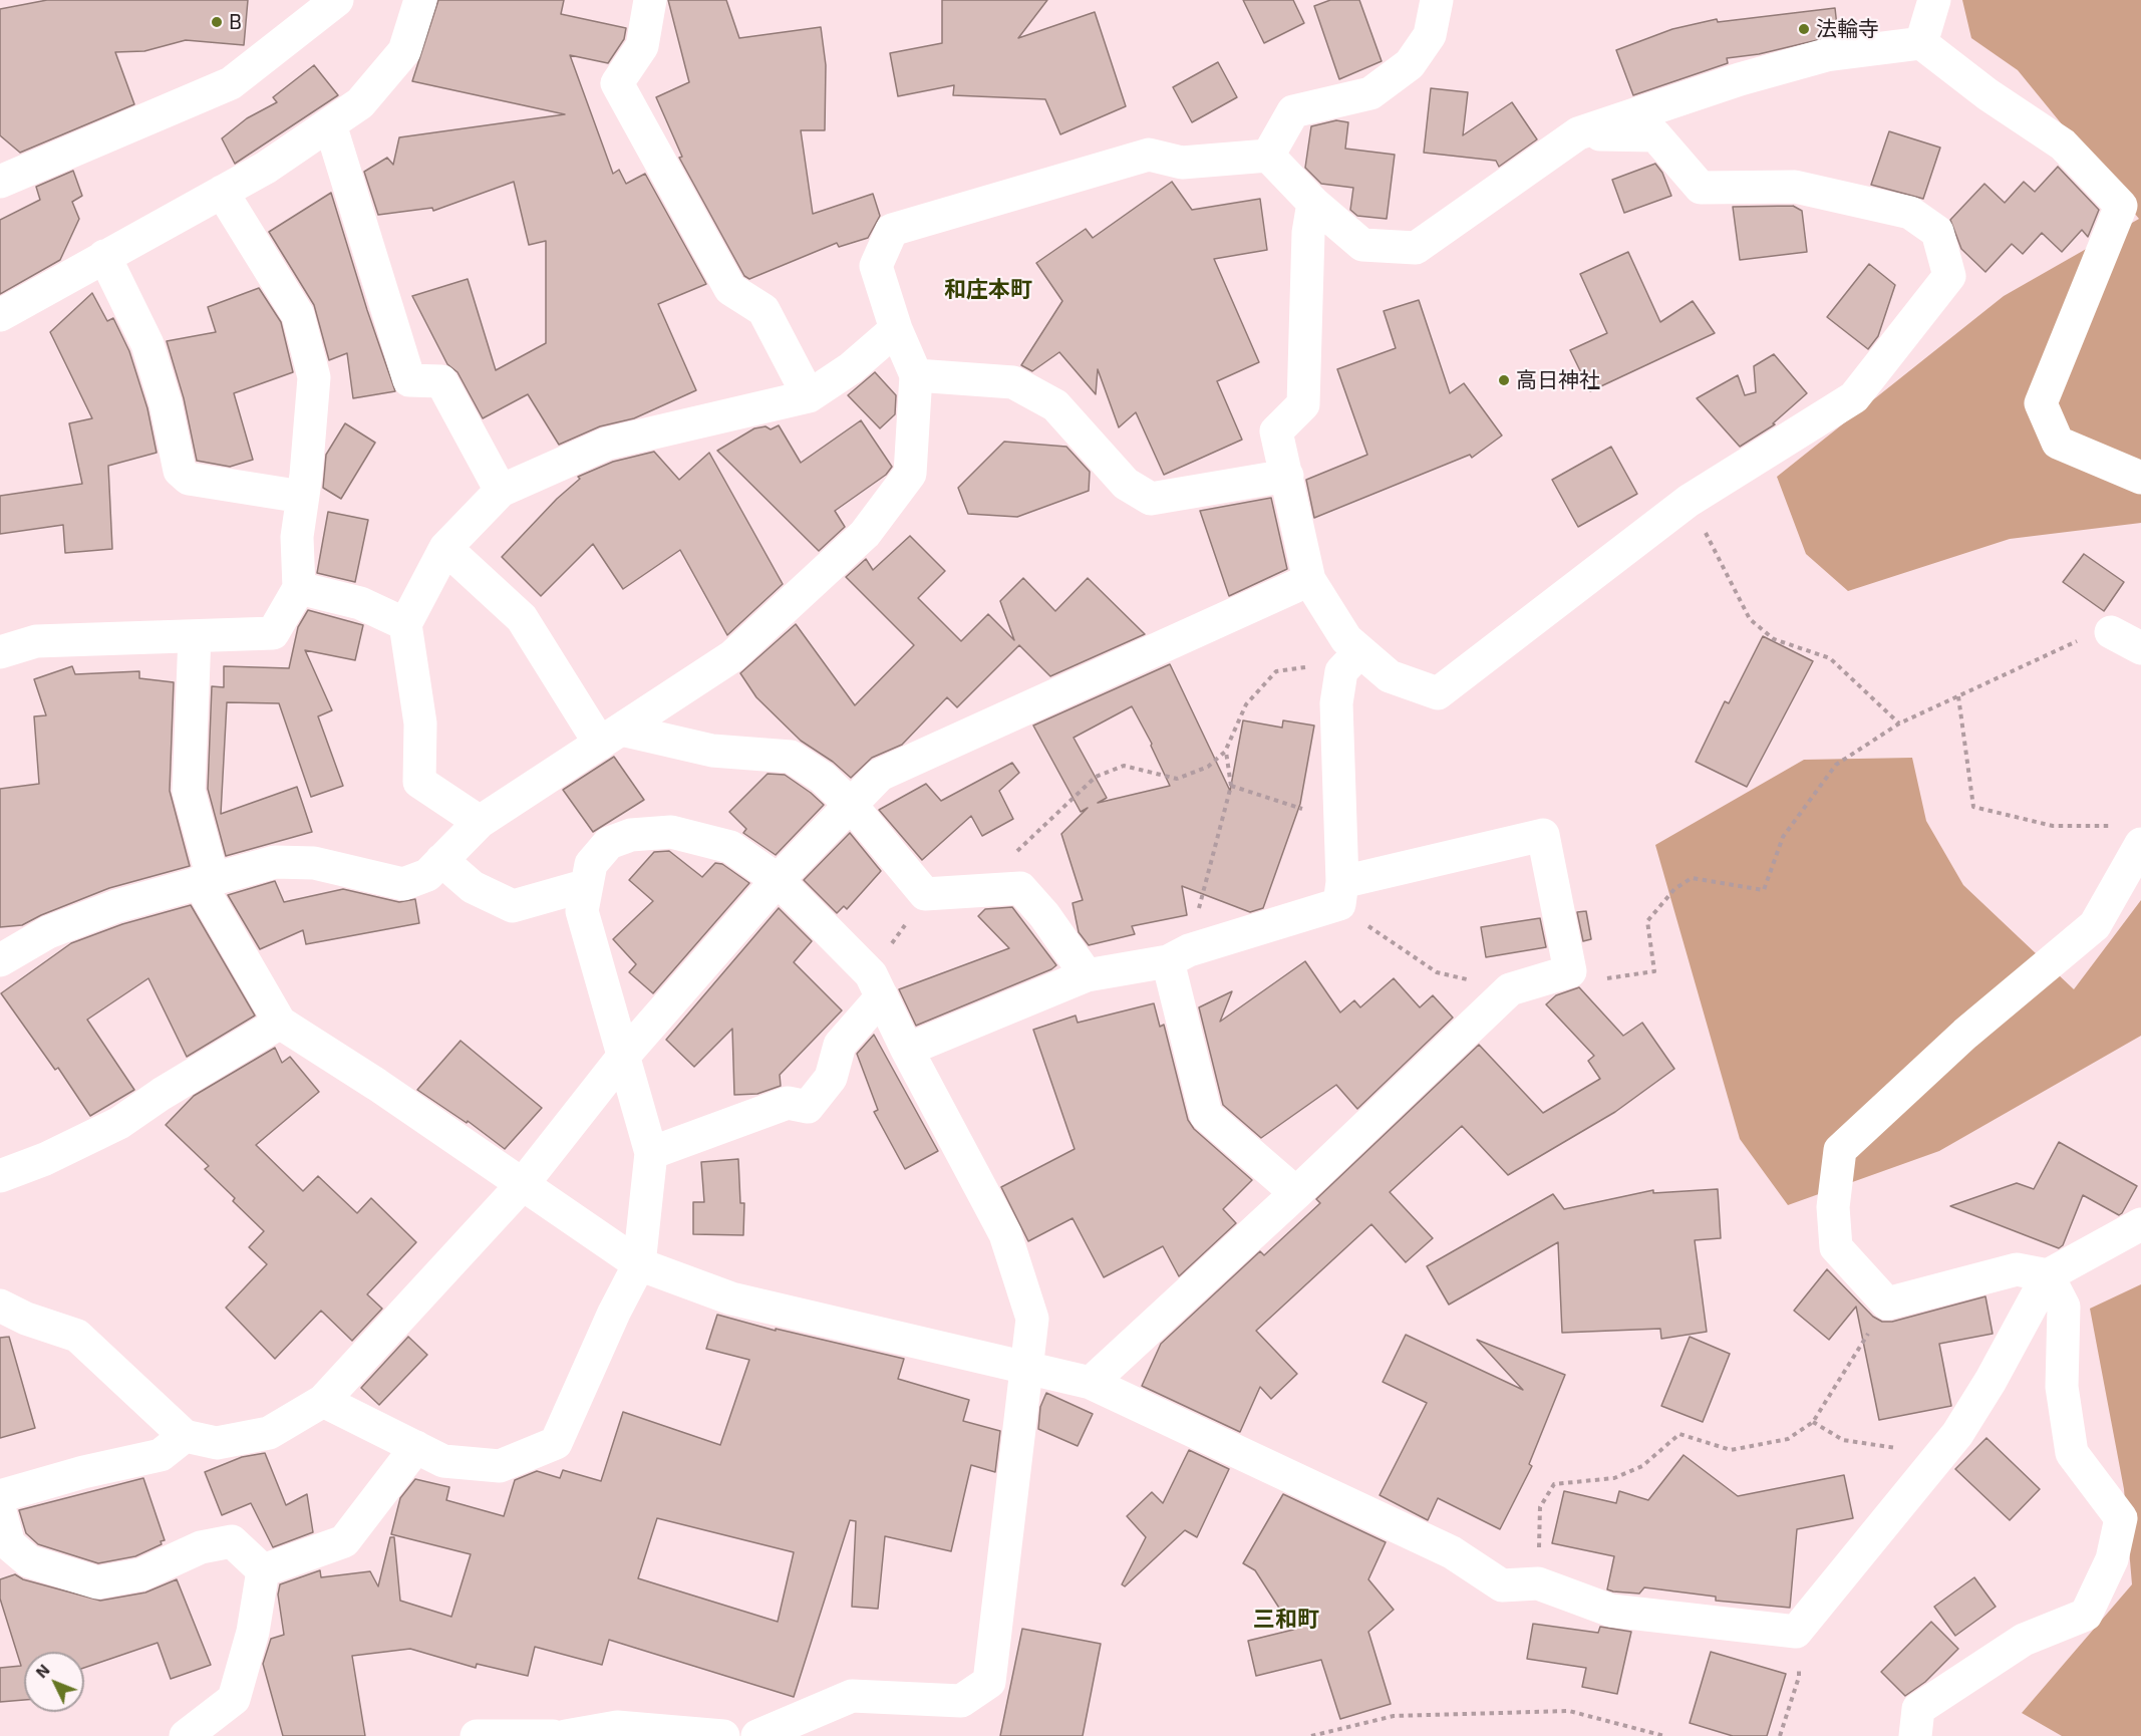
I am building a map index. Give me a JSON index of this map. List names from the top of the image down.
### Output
{
  "districts": ["和庄本町", "三和町"],
  "places": ["B", "法輪寺", "高日神社"],
  "north": "top left"
}
